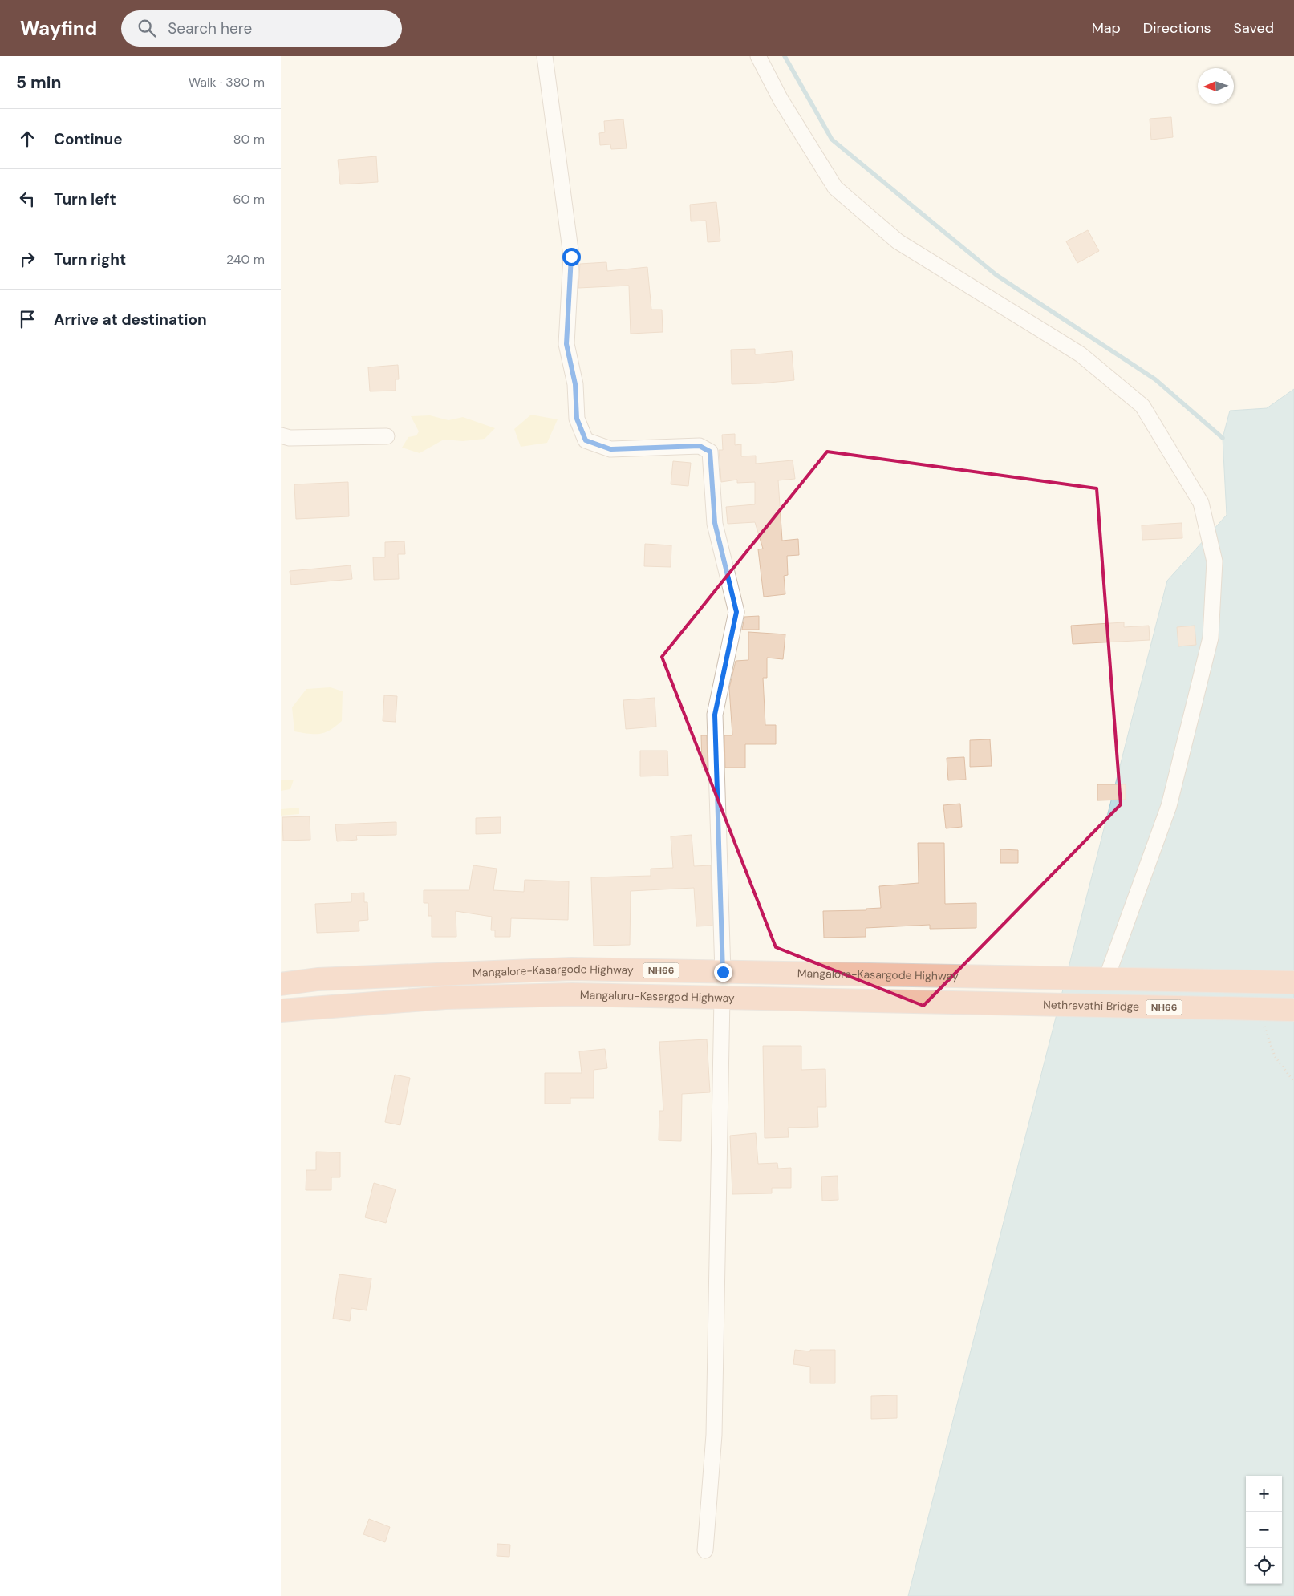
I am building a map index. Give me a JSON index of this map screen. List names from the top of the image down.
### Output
{
  "streets": {
    "highway": [
      "NH66",
      "Mangalore-Kasargode Highway",
      "Mangaluru-Kasargod Highway",
      "Nethravathi Bridge"
    ]
  },
  "crossings": [
    ["NH66", "Mangalore-Kasargode Highway"],
    ["Mangaluru-Kasargod Highway", "Nethravathi Bridge"]
  ],
  "north": "left",
  "page": {
    "header": "Wayfind",
    "search": "Search here",
    "nav": ["Map", "Directions", "Saved"],
    "heading": ["5 min", "Walk · 380 m"],
    "list": [
      ["Continue", "80 m"],
      ["Turn left", "60 m"],
      ["Turn right", "240 m"],
      "Arrive at destination"
    ],
    "map_buttons": ["+", "−"]
  }
}
